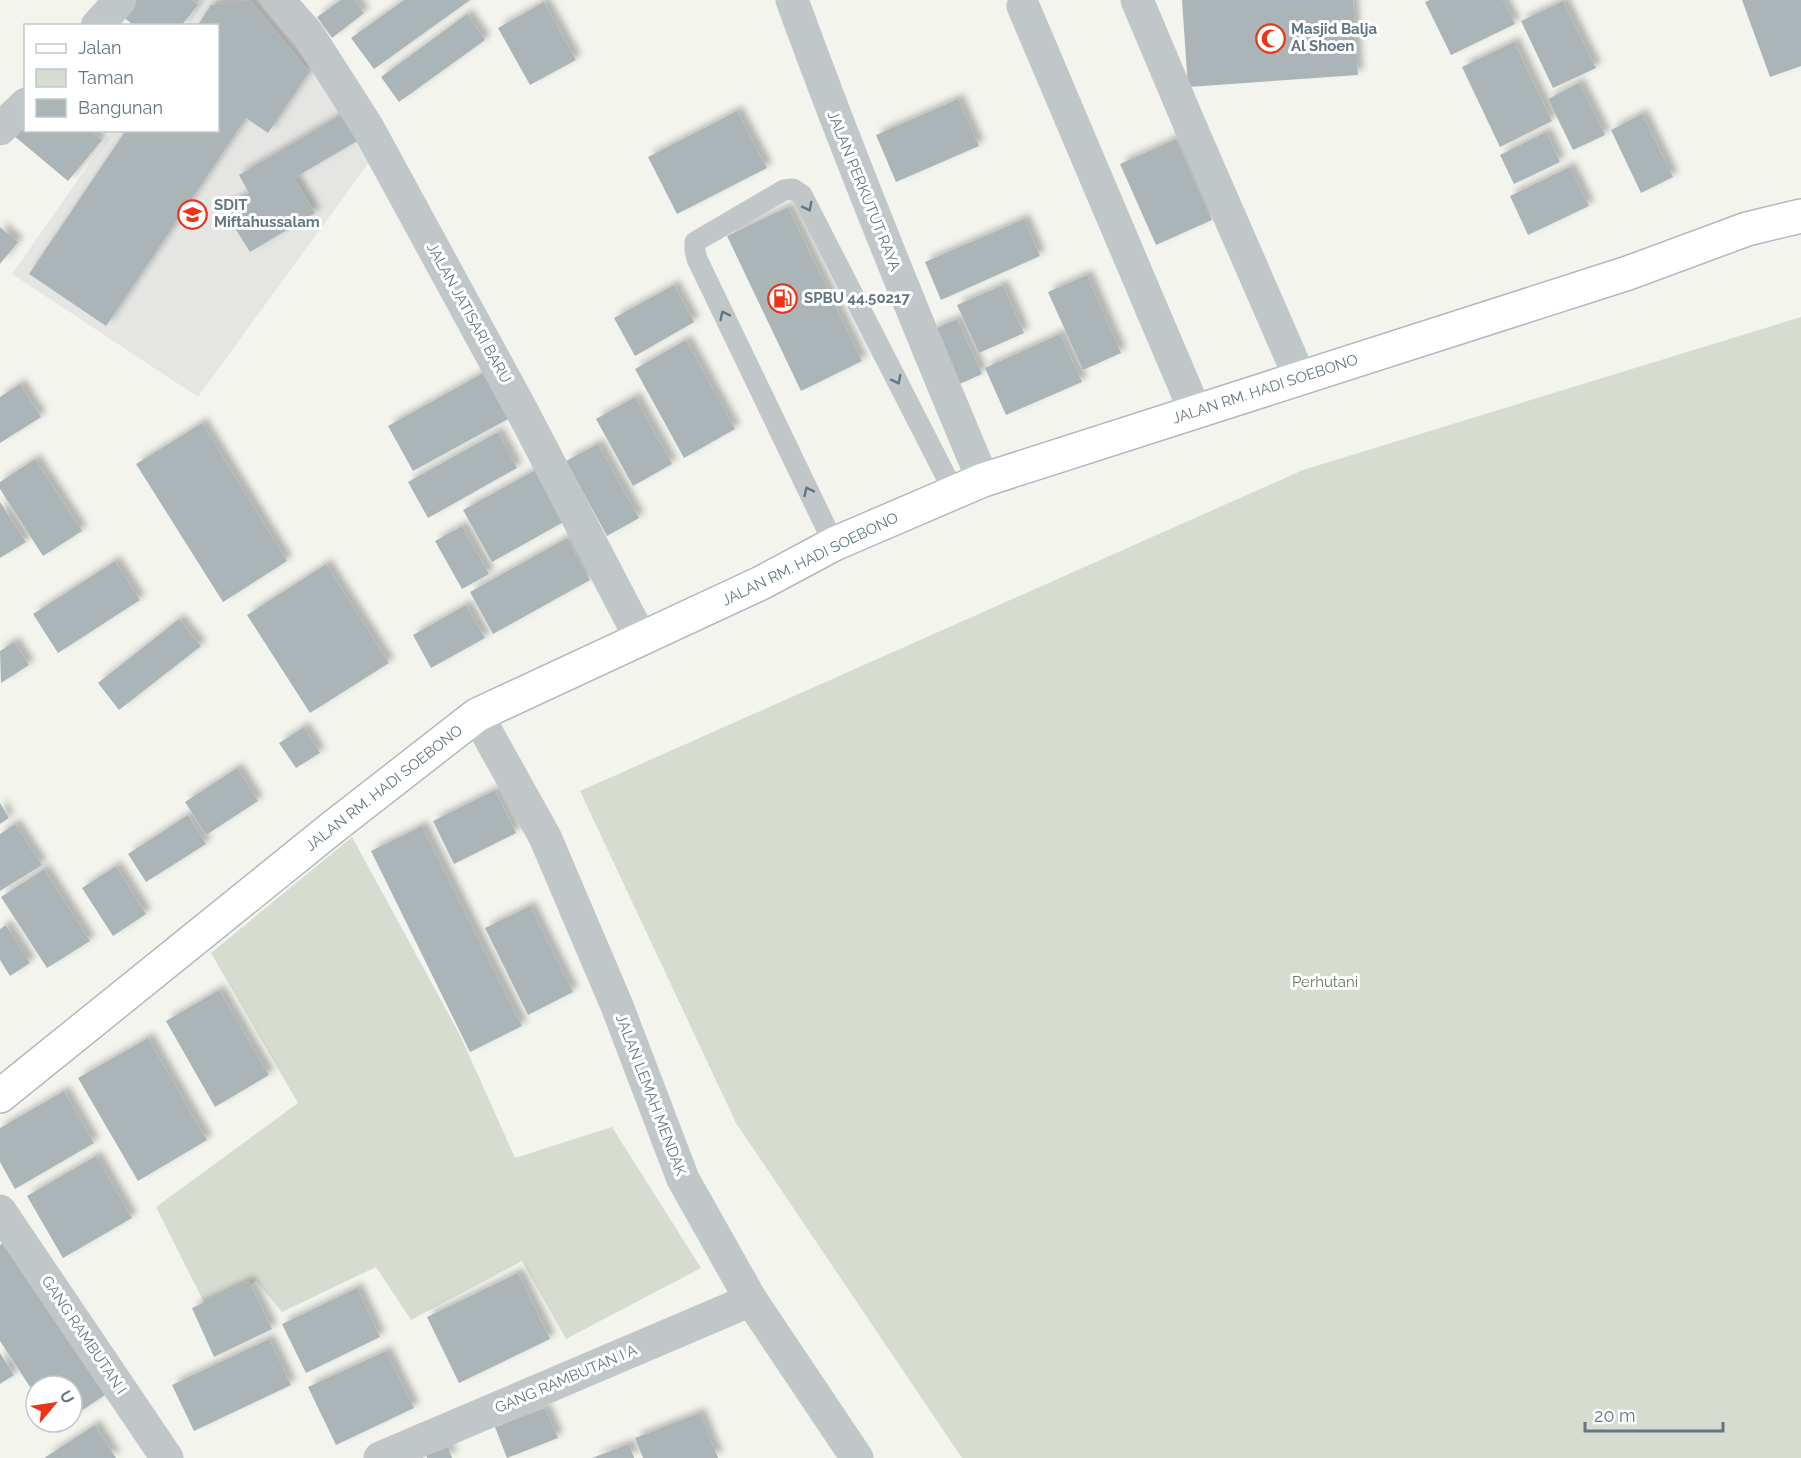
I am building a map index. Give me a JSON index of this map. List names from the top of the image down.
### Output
{
  "streets": {
    "main road": ["JALAN RM. HADI SOEBONO"],
    "street": [
      "JALAN PERKUTUT RAYA",
      "JALAN JATISARI BARU",
      "JALAN LEMAH MENDAK",
      "GANG RAMBUTAN I",
      "GANG RAMBUTAN I A"
    ]
  },
  "crossings": [
    ["JALAN PERKUTUT RAYA", "JALAN RM. HADI SOEBONO"],
    ["JALAN JATISARI BARU", "JALAN RM. HADI SOEBONO"],
    ["JALAN RM. HADI SOEBONO", "JALAN LEMAH MENDAK"],
    ["JALAN LEMAH MENDAK", "GANG RAMBUTAN I A"]
  ],
  "parks": ["Perhutani"],
  "places": {
    "mosque": ["Masjid Balja Al Shoen"],
    "school or university": ["SDIT Miftahussalam"],
    "fuel station": ["SPBU 44.50217"]
  },
  "legend": ["Jalan", "Taman", "Bangunan"],
  "scale_bar": "20 m",
  "north": "top right"
}
